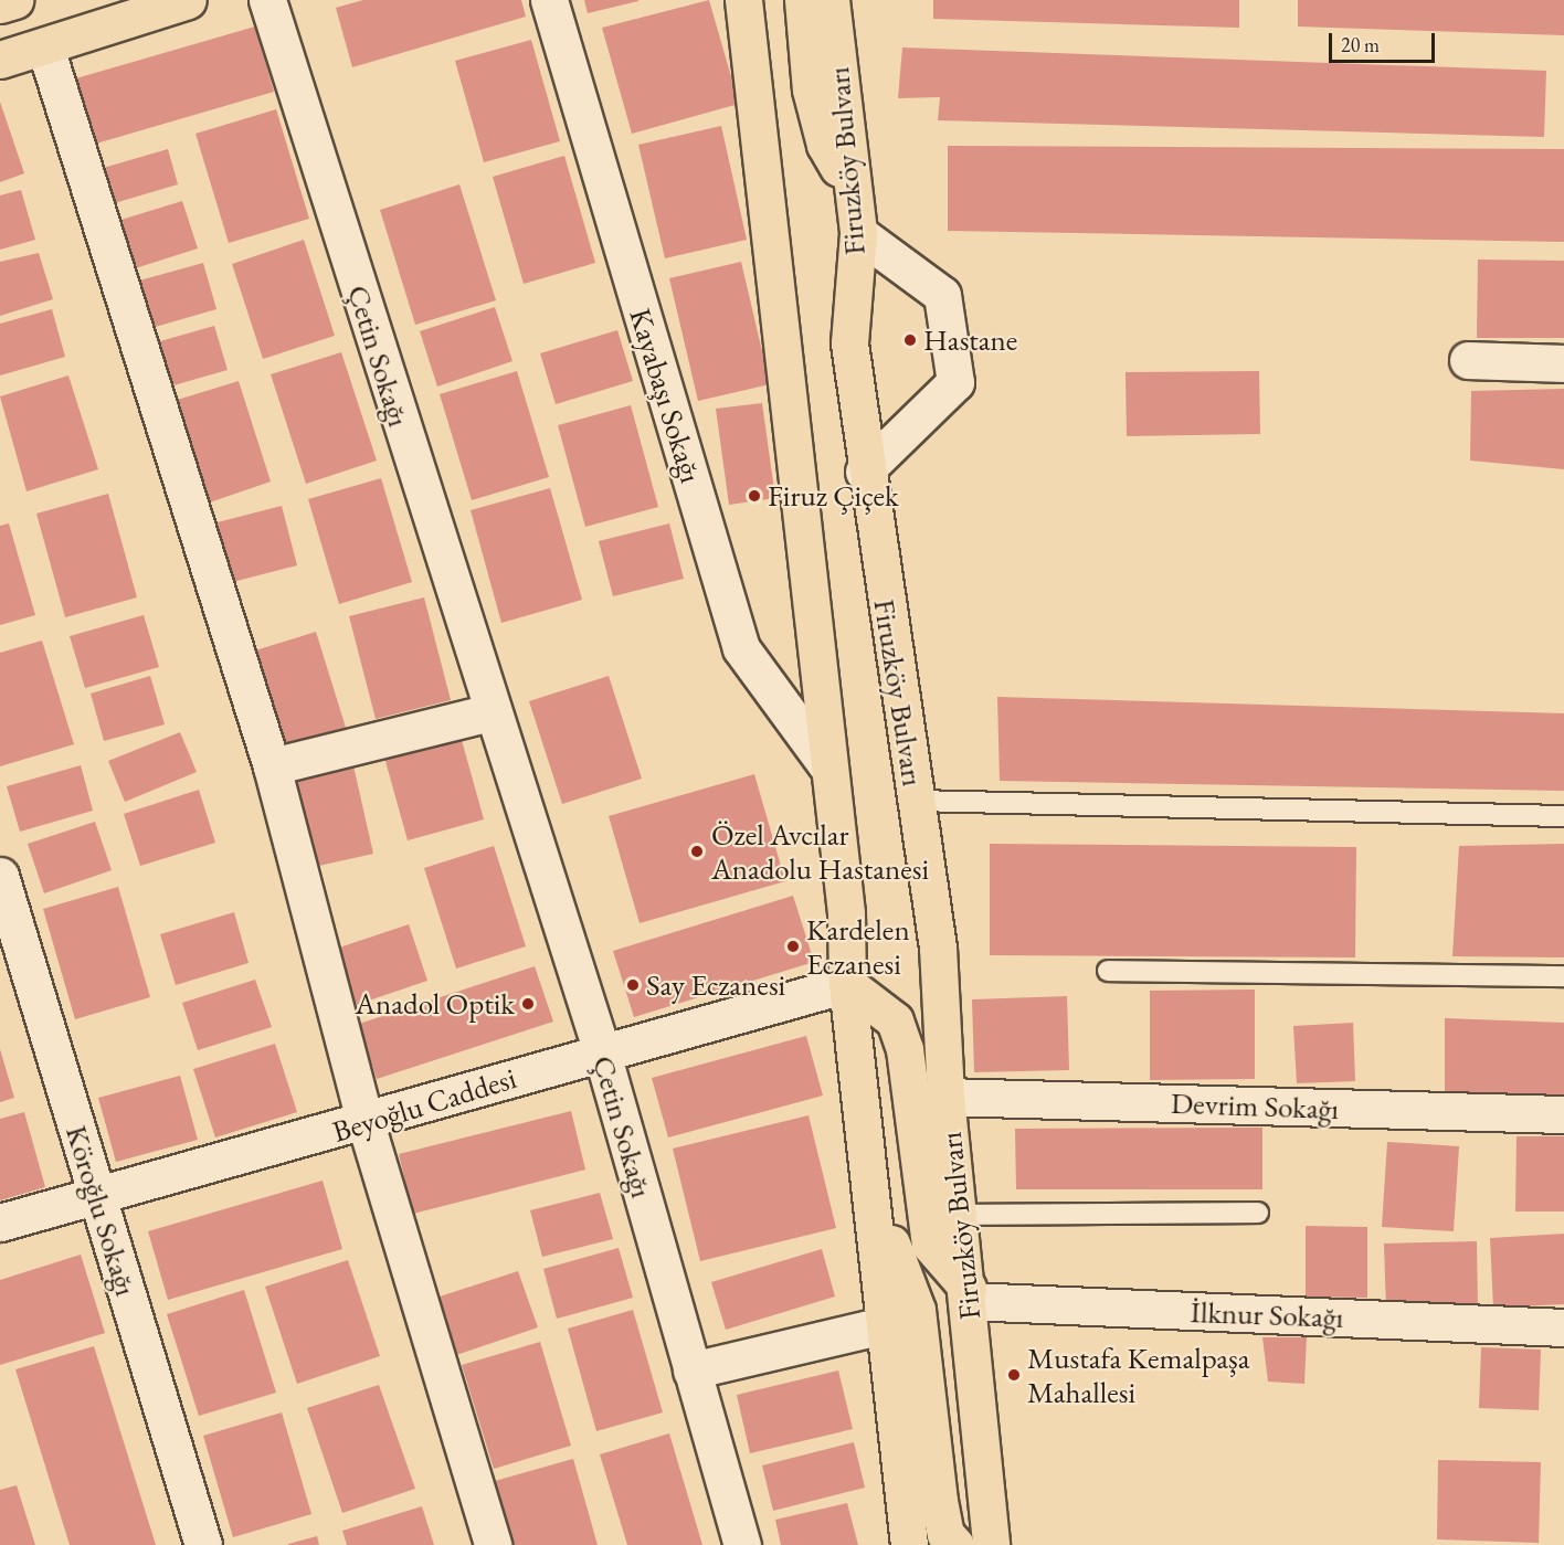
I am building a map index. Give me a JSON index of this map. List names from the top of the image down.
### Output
{
  "streets": {
    "main road": ["Firuzköy Bulvarı"],
    "street": [
      "Çetin Sokağı",
      "Kayabaşı Sokağı",
      "Beyoğlu Caddesi",
      "Devrim Sokağı",
      "Köroğlu Sokağı",
      "İlknur Sokağı"
    ]
  },
  "crossings": [
    ["Firuzköy Bulvarı", "Devrim Sokağı"],
    ["Firuzköy Bulvarı", "İlknur Sokağı"],
    ["Çetin Sokağı", "Beyoğlu Caddesi"],
    ["Beyoğlu Caddesi", "Köroğlu Sokağı"]
  ],
  "places": [
    "Hastane",
    "Firuz Çiçek",
    "Özel Avcılar Anadolu Hastanesi",
    "Kardelen Eczanesi",
    "Say Eczanesi",
    "Anadol Optik",
    "Mustafa Kemalpaşa Mahallesi"
  ],
  "scale_bar": "20 m"
}
